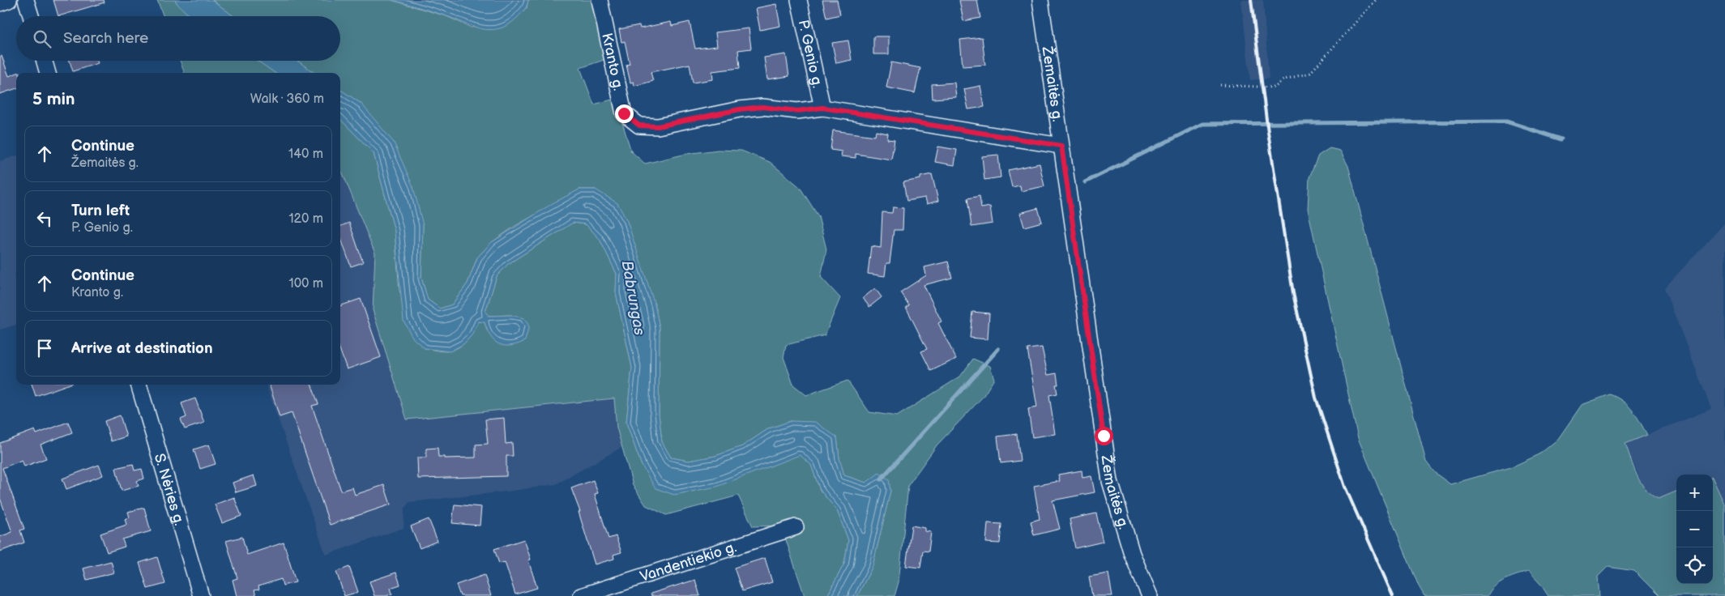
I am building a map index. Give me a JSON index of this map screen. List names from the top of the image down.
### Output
{
  "streets": {
    "street": [
      "P. Genio g.",
      "Kranto g.",
      "Žemaitės g.",
      "S. Nėries g.",
      "Vandentiekio g."
    ]
  },
  "crossings": [
    ["P. Genio g.", "Kranto g."],
    ["P. Genio g.", "Žemaitės g."]
  ],
  "water": ["Babrungas"],
  "page": {
    "search": "Search here",
    "heading": ["5 min", "Walk · 360 m"],
    "list": [
      ["Continue", "Žemaitės g.", "140 m"],
      ["Turn left", "P. Genio g.", "120 m"],
      ["Continue", "Kranto g.", "100 m"],
      "Arrive at destination"
    ],
    "map_buttons": ["+", "−"]
  }
}
